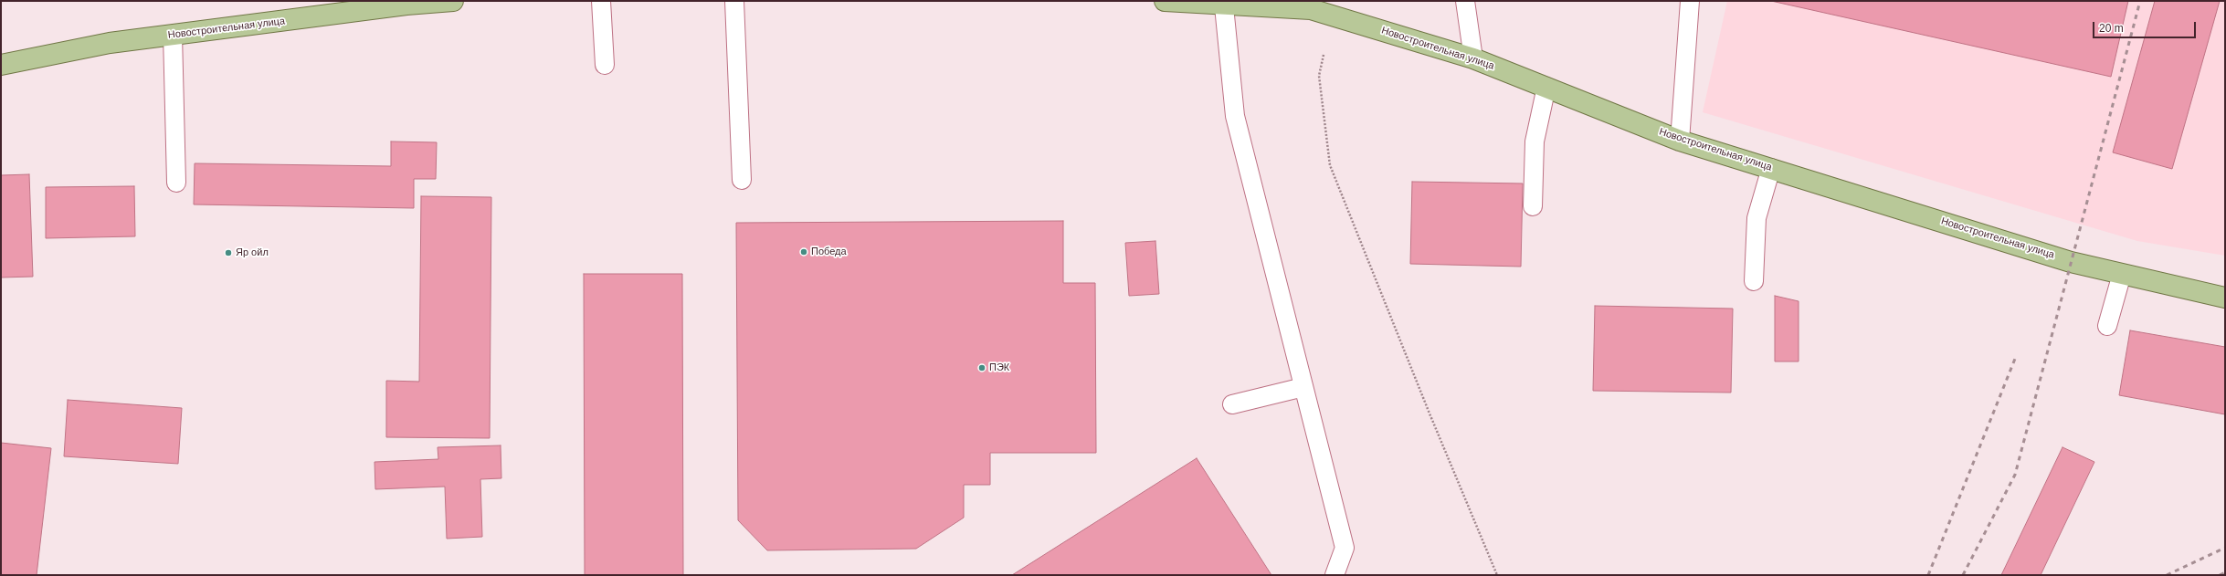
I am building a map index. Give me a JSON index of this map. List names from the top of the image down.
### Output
{
  "streets": {
    "main road": ["Новостроительная улица"]
  },
  "places": ["Победа", "Яр ойл", "ПЭК"],
  "scale_bar": "20 m"
}
